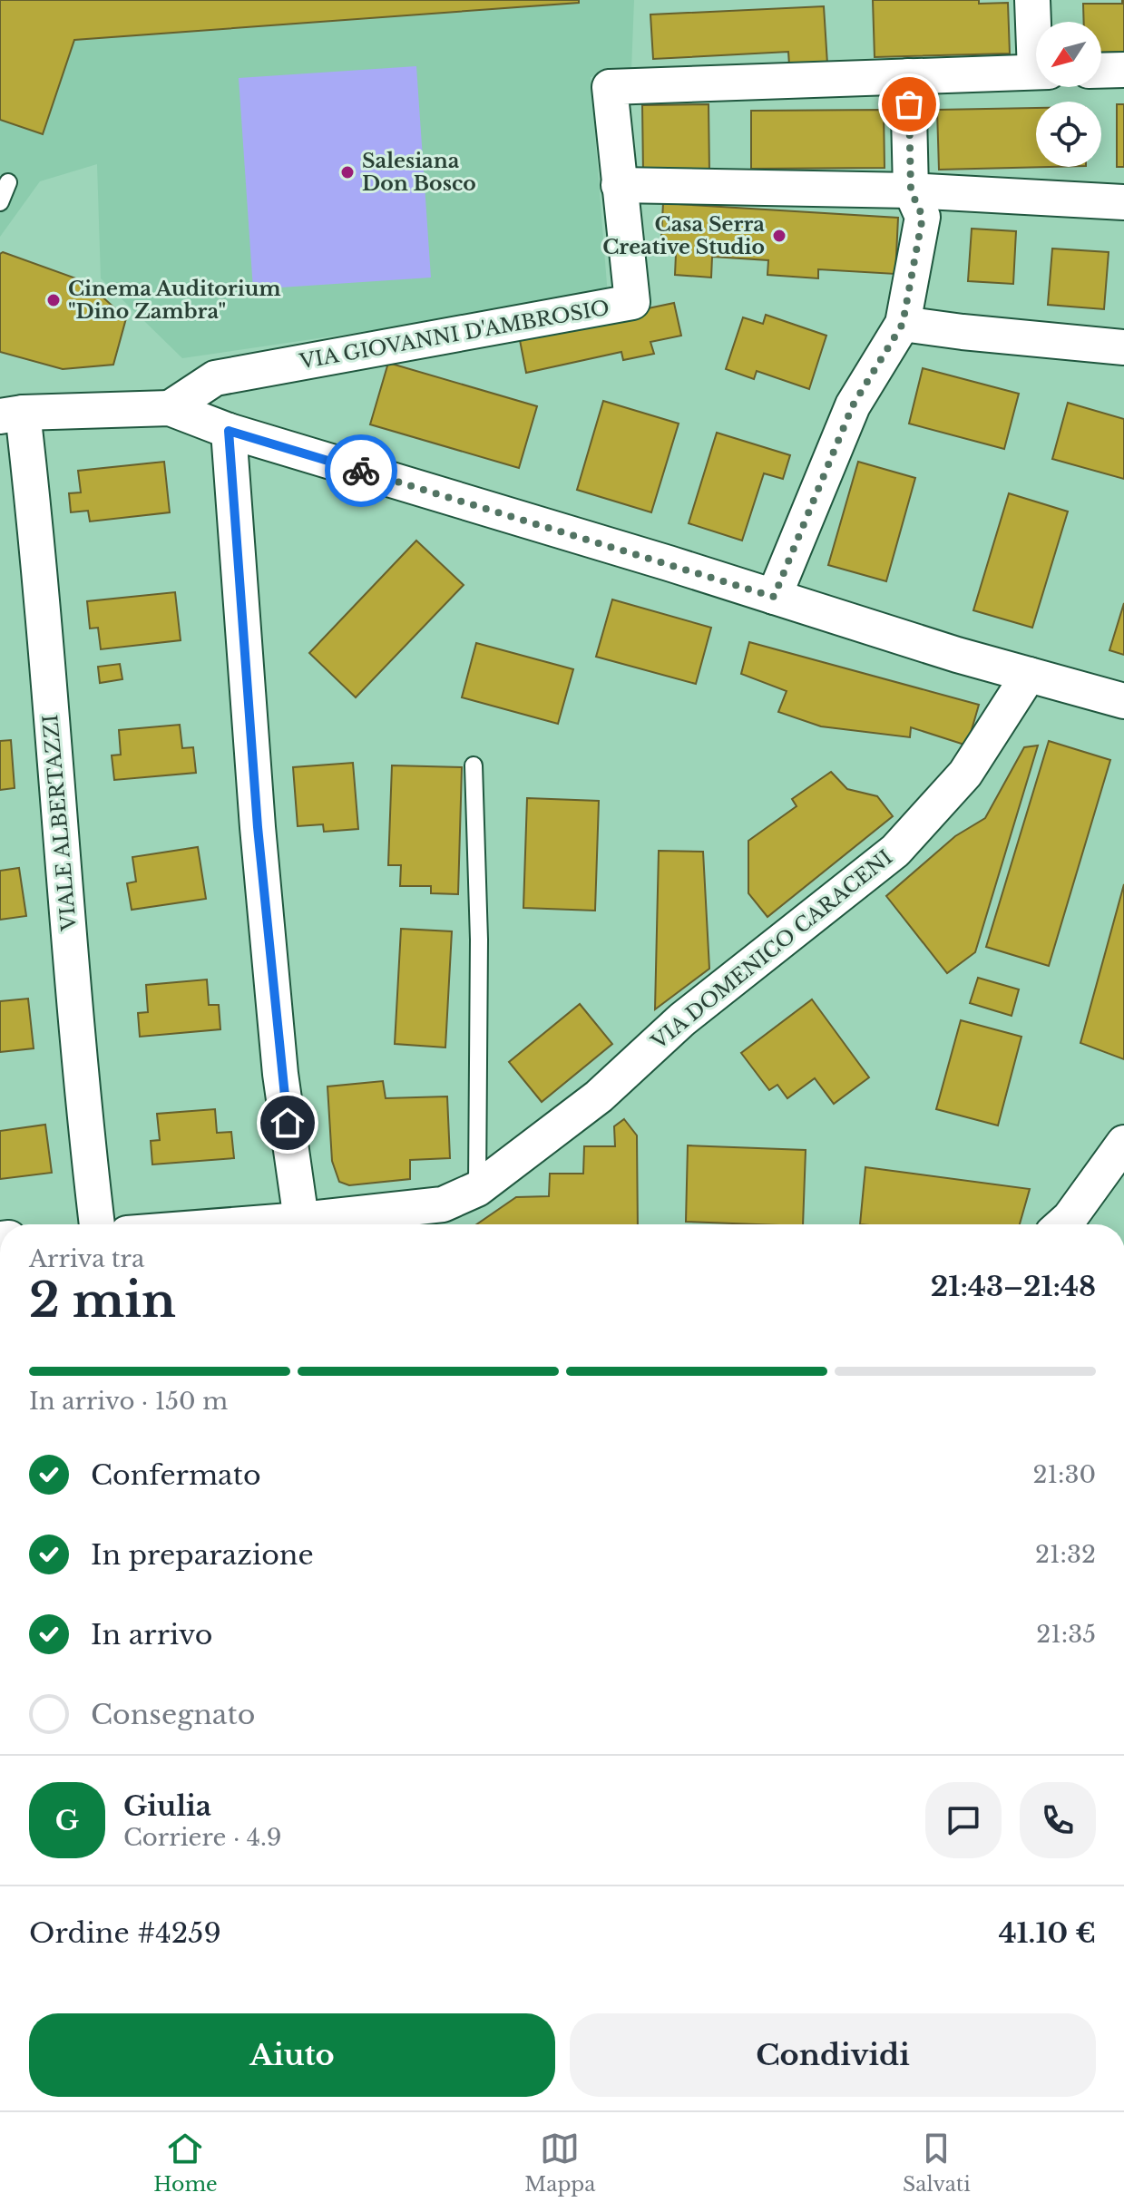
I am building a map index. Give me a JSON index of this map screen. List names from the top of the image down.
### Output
{
  "streets": {
    "street": ["VIA GIOVANNI D'AMBROSIO", "VIALE ALBERTAZZI", "VIA DOMENICO CARACENI"]
  },
  "places": ["Salesiana Don Bosco", "Casa Serra Creative Studio", "Cinema Auditorium \"Dino Zambra\""],
  "north": "bottom left",
  "page": {
    "heading": ["2 min", "Arriva tra", "21:43–21:48"],
    "panel": [
      "Giulia",
      "Corriere · 4.9",
      "Ordine #4259",
      "41.10 €"
    ],
    "bar": "In arrivo · 150 m",
    "list": [
      ["Confermato", "21:30"],
      ["In preparazione", "21:32"],
      ["In arrivo", "21:35"],
      "Consegnato"
    ],
    "round": "G",
    "buttons": ["Aiuto", "Condividi"],
    "tabs": ["Home", "Mappa", "Salvati"]
  }
}
